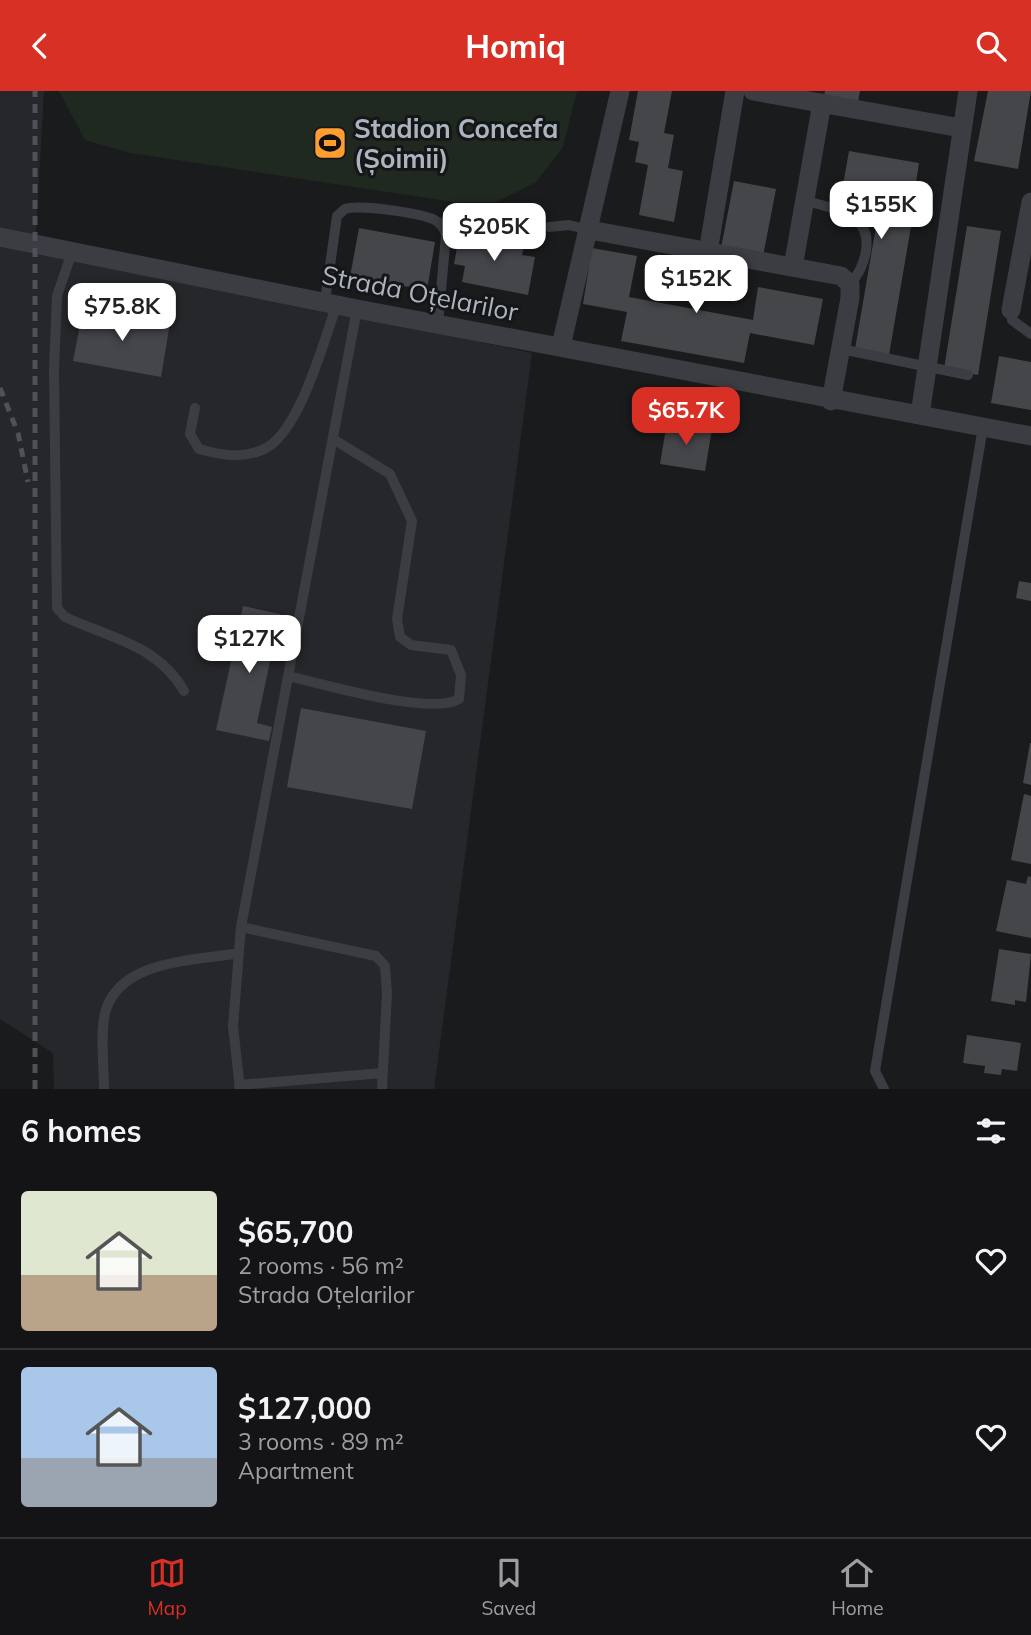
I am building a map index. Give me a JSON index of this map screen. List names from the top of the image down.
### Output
{
  "streets": {
    "street": ["Strada Oțelarilor"]
  },
  "places": {
    "sports": ["Stadion Concefa (Șoimii)"]
  },
  "page": {
    "header": "Homiq",
    "price": [
      "$155K",
      "$205K",
      "$152K",
      "$75.8K",
      "$65.7K",
      "$127K"
    ],
    "heading": "6 homes",
    "list": [
      {
        "name": "$65,700",
        "note": "2 rooms · 56 m² · Strada Oțelarilor"
      },
      {
        "name": "$127,000",
        "note": "3 rooms · 89 m² · Apartment"
      }
    ],
    "tabs": ["Map", "Saved", "Home"]
  }
}
